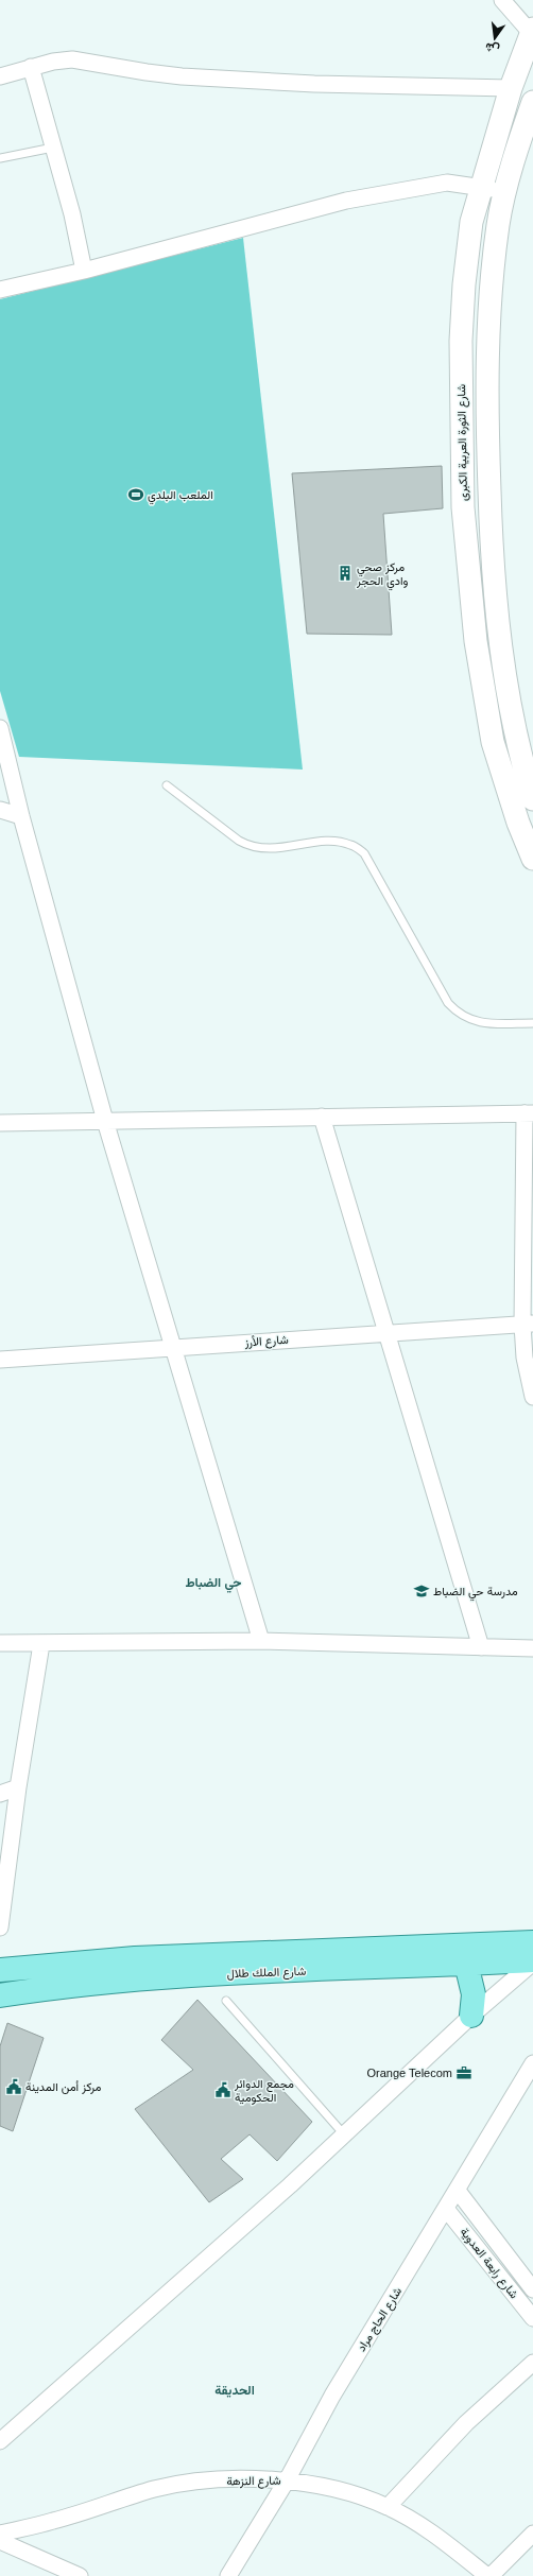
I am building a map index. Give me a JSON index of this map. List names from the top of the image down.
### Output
{
  "streets": {
    "main road": ["شارع الثورة العربية الكبرى", "شارع الملك طلال"],
    "street": [
      "شارع الأرز",
      "شارع رابعة العدوية",
      "شارع الحاج مراد",
      "شارع النزهة"
    ]
  },
  "crossings": [
    ["شارع رابعة العدوية", "شارع الحاج مراد"],
    ["شارع الحاج مراد", "شارع النزهة"]
  ],
  "districts": ["حي الضباط", "الحديقة"],
  "places": {
    "sports": ["الملعب البلدي"],
    "building": ["مركز صحي وادي الحجر"],
    "school or university": ["مدرسة حي الضباط"],
    "office": ["Orange Telecom"],
    "public building": ["مركز أمن المدينة", "مجمع الدوائر الحكومية"]
  },
  "north": "bottom"
}
